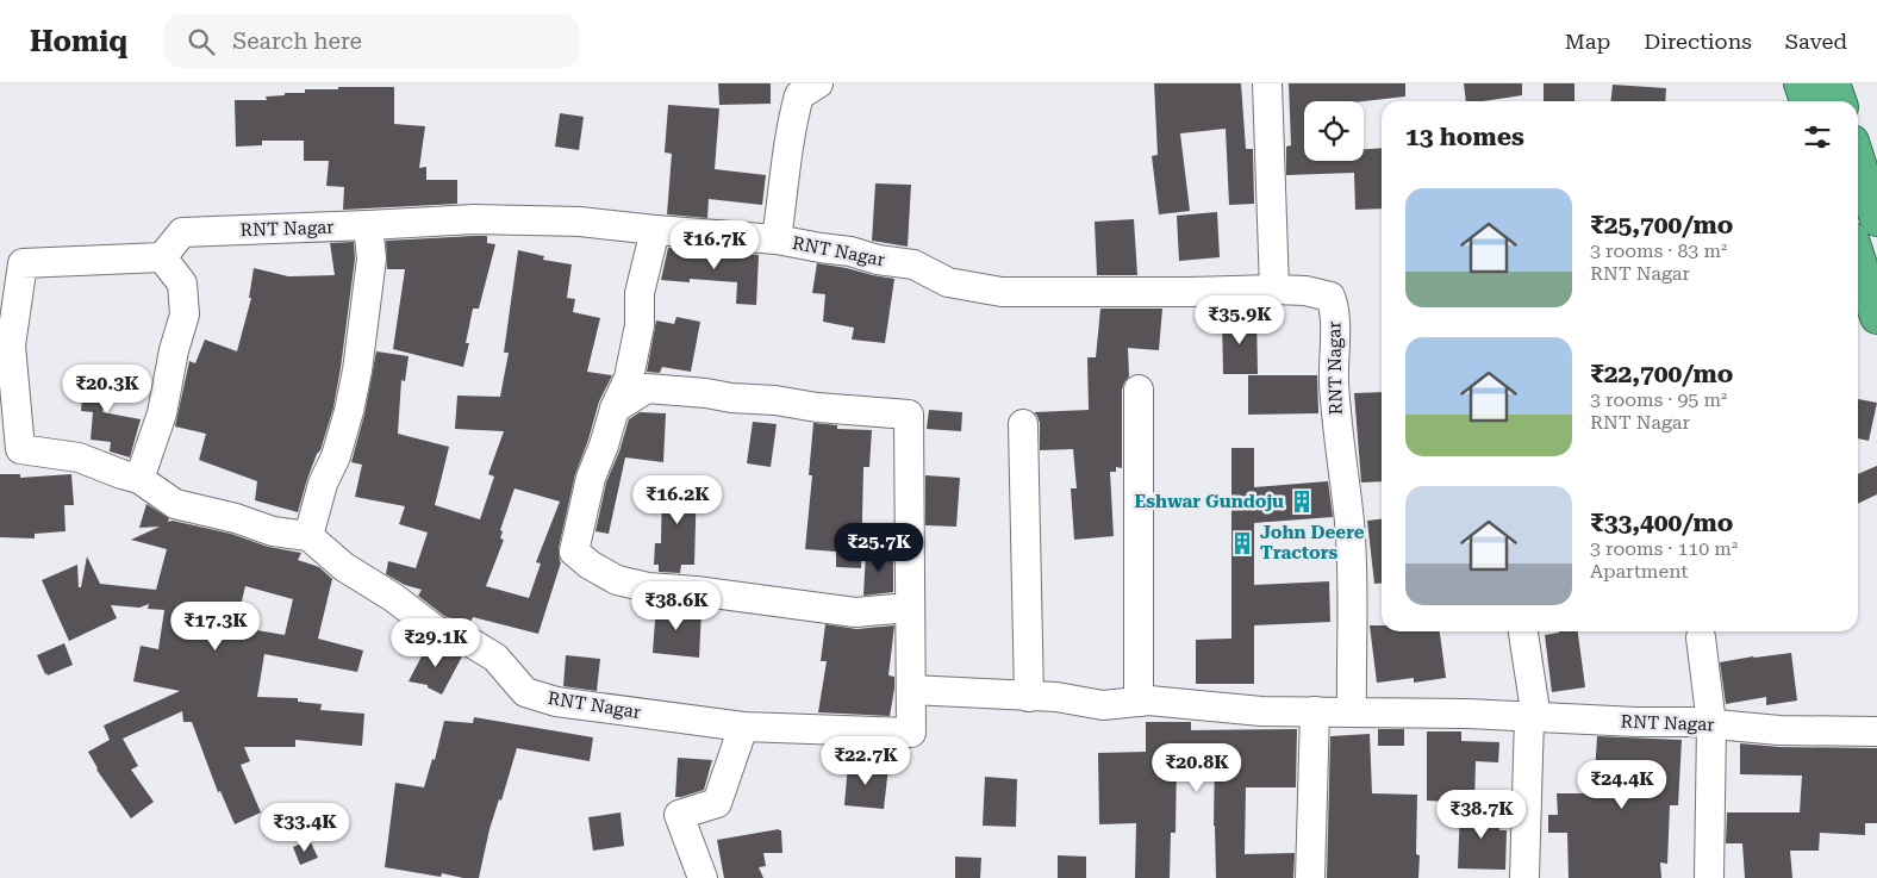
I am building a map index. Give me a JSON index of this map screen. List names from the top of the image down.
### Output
{
  "streets": {
    "street": ["RNT Nagar"]
  },
  "places": {
    "building": ["Eshwar Gundoju", "John Deere Tractors"]
  },
  "page": {
    "header": "Homiq",
    "search": "Search here",
    "nav": ["Map", "Directions", "Saved"],
    "heading": "13 homes",
    "list": [
      {
        "name": "₹25,700/mo",
        "note": "3 rooms · 83 m² · RNT Nagar"
      },
      {
        "name": "₹22,700/mo",
        "note": "3 rooms · 95 m² · RNT Nagar"
      },
      {
        "name": "₹33,400/mo",
        "note": "3 rooms · 110 m² · Apartment"
      }
    ],
    "price": [
      "₹16.7K",
      "₹35.9K",
      "₹20.3K",
      "₹16.2K",
      "₹25.7K",
      "₹38.6K",
      "₹17.3K",
      "₹29.1K",
      "₹22.7K",
      "₹20.8K",
      "₹24.4K",
      "₹38.7K",
      "₹33.4K"
    ]
  }
}
